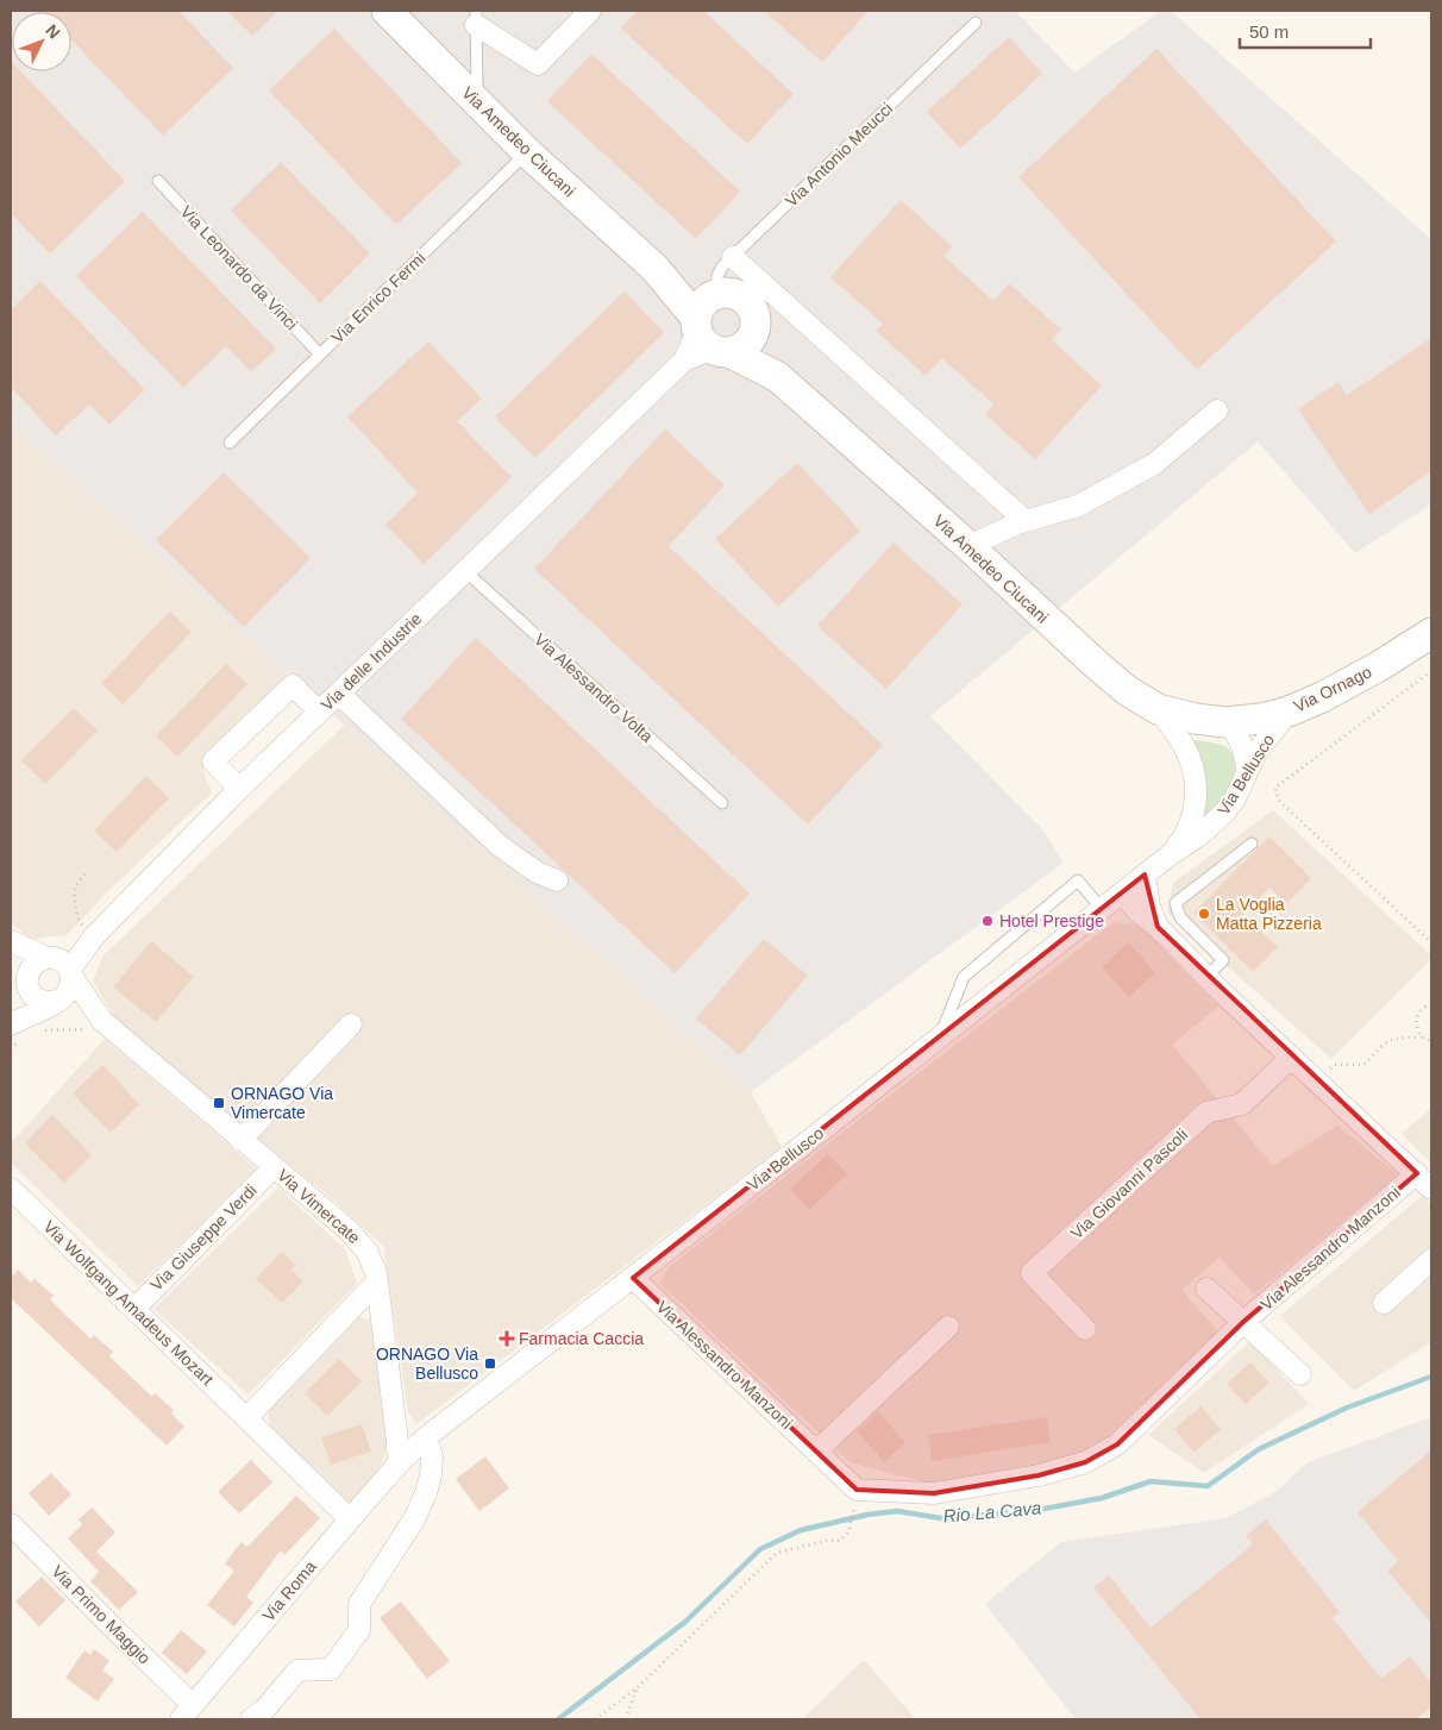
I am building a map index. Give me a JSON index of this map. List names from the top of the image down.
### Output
{
  "streets": {
    "main road": ["Via Amedeo Ciucani", "Via Ornago"],
    "street": [
      "Via delle Industrie",
      "Via Bellusco",
      "Via Giovanni Pascoli",
      "Via Vimercate",
      "Via Giuseppe Verdi",
      "Via Alessandro Manzoni",
      "Via Wolfgang Amadeus Mozart",
      "Via Roma",
      "Via Primo Maggio"
    ],
    "lane": [
      "Via Antonio Meucci",
      "Via Leonardo da Vinci",
      "Via Enrico Fermi",
      "Via Alessandro Volta"
    ]
  },
  "crossings": [
    ["Via Amedeo Ciucani", "Via Antonio Meucci"],
    ["Via Amedeo Ciucani", "Via Enrico Fermi"],
    ["Via Amedeo Ciucani", "Via delle Industrie"],
    ["Via Amedeo Ciucani", "Via Ornago"],
    ["Via Amedeo Ciucani", "Via Bellusco"],
    ["Via Antonio Meucci", "Via delle Industrie"],
    ["Via Leonardo da Vinci", "Via Enrico Fermi"],
    ["Via delle Industrie", "Via Alessandro Volta"],
    ["Via delle Industrie", "Via Vimercate"],
    ["Via Ornago", "Via Bellusco"],
    ["Via Bellusco", "Via Vimercate"],
    ["Via Bellusco", "Via Alessandro Manzoni"],
    ["Via Bellusco", "Via Roma"],
    ["Via Vimercate", "Via Giuseppe Verdi"],
    ["Via Vimercate", "Via Roma"],
    ["Via Giuseppe Verdi", "Via Wolfgang Amadeus Mozart"],
    ["Via Roma", "Via Primo Maggio"]
  ],
  "water": ["Rio La Cava"],
  "places": {
    "other": ["La Voglia Matta Pizzeria", "Hotel Prestige"],
    "transit": ["ORNAGO Via Vimercate", "ORNAGO Via Bellusco"],
    "health": ["Farmacia Caccia"]
  },
  "scale_bar": "50 m",
  "north": "top right"
}
